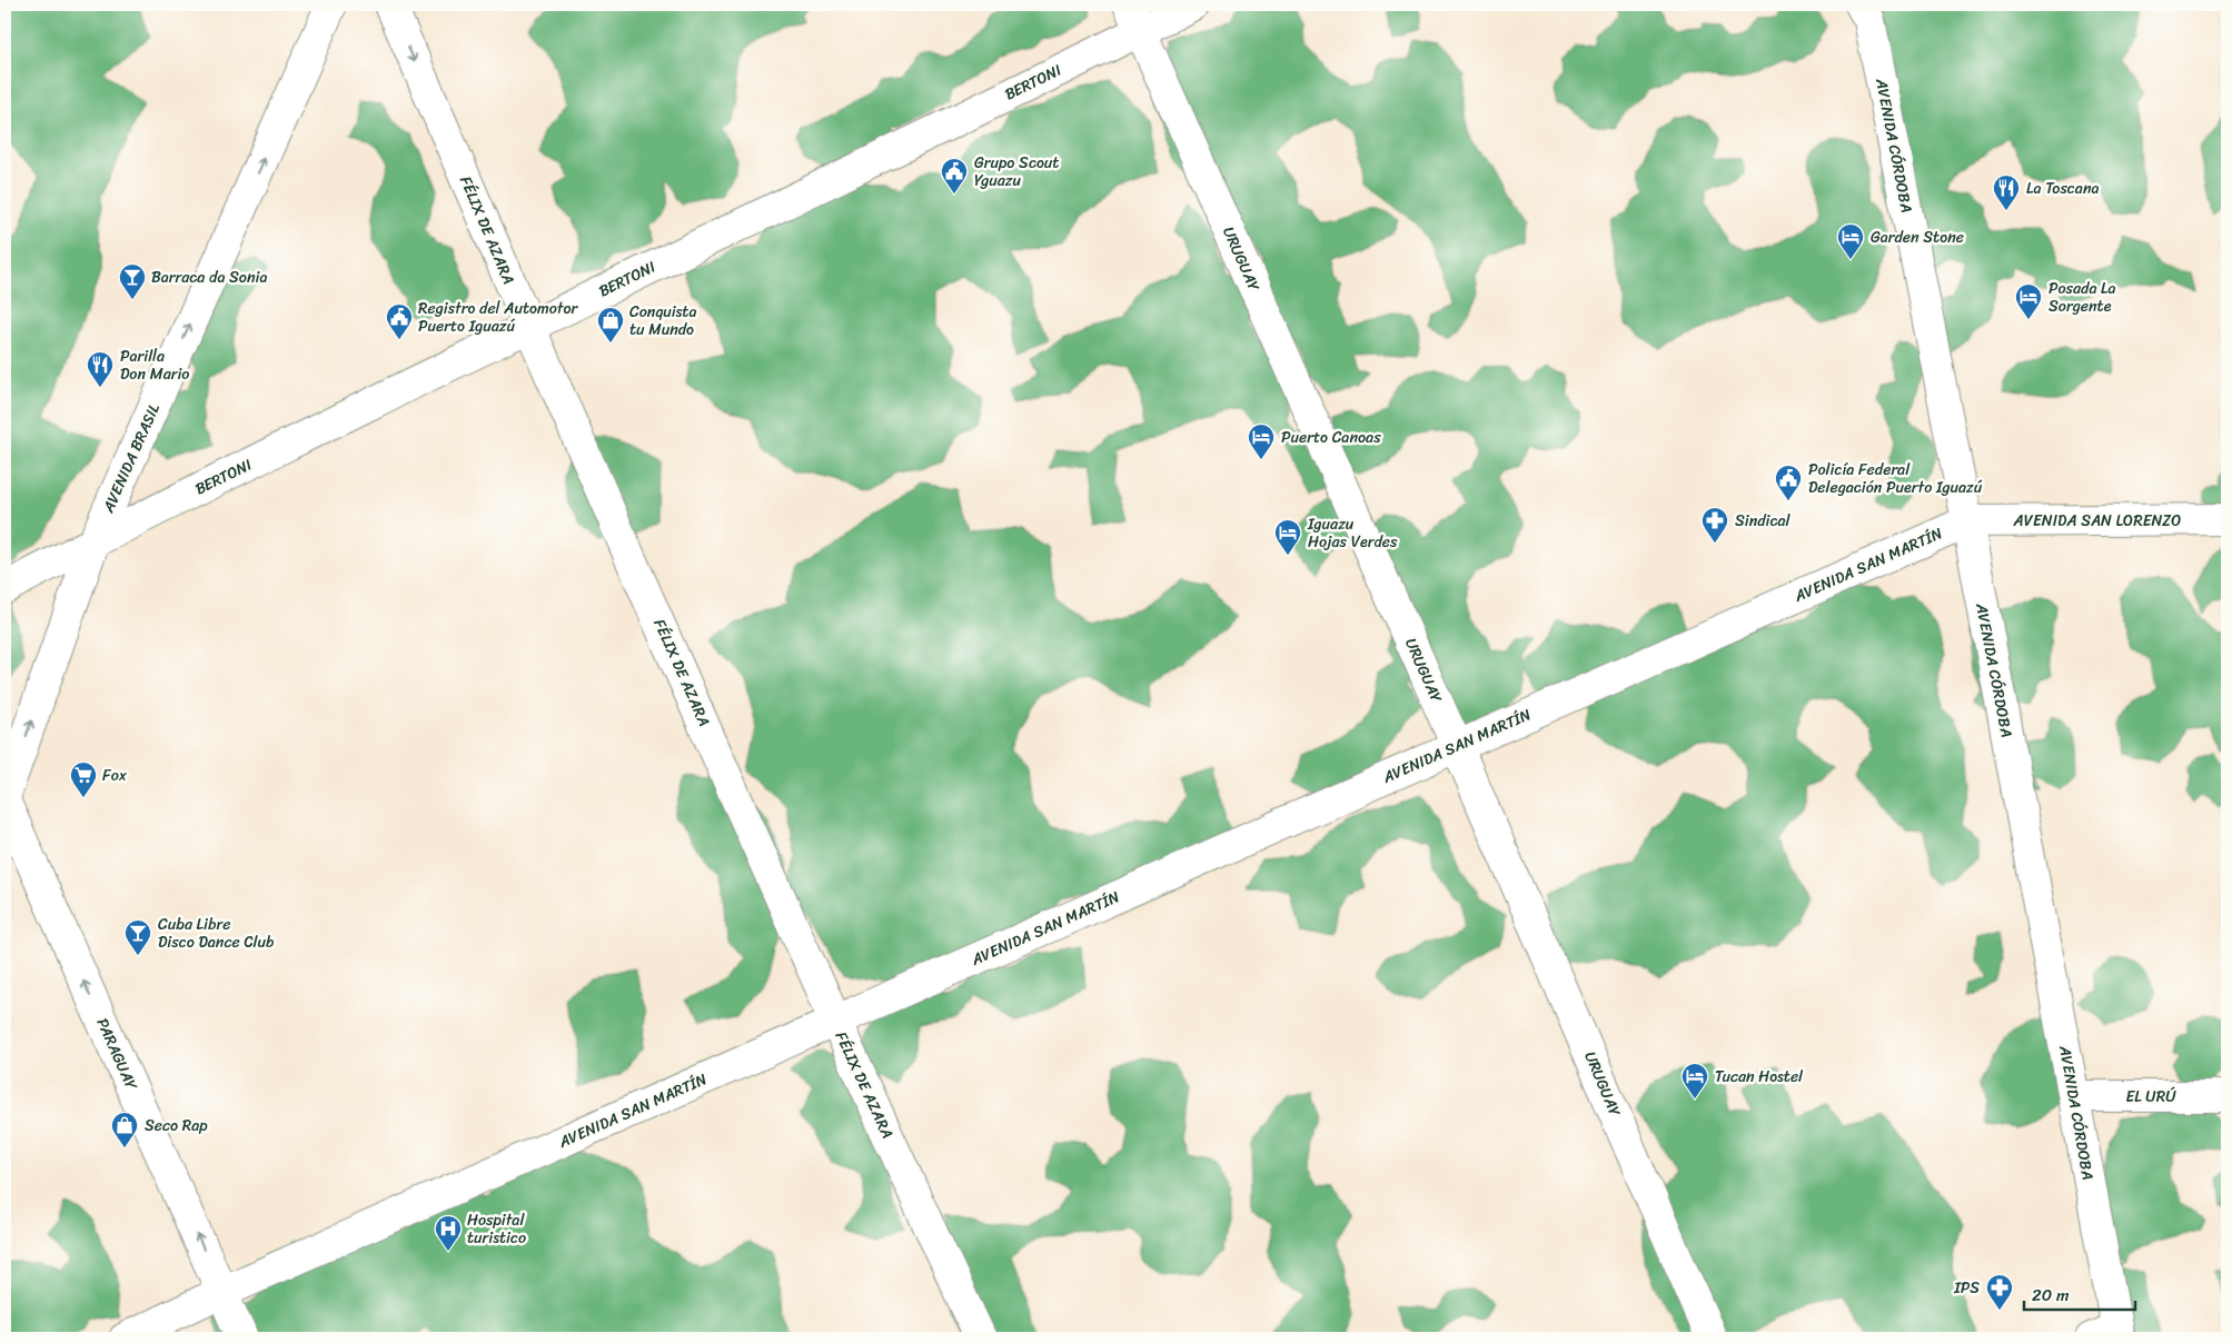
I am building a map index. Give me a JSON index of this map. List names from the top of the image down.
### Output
{
  "streets": {
    "street": [
      "BERTONI",
      "AVENIDA CÓRDOBA",
      "FÉLIX DE AZARA",
      "URUGUAY",
      "AVENIDA BRASIL",
      "AVENIDA SAN LORENZO",
      "AVENIDA SAN MARTÍN",
      "PARAGUAY",
      "EL URÚ"
    ]
  },
  "crossings": [
    ["BERTONI", "FÉLIX DE AZARA"],
    ["BERTONI", "URUGUAY"],
    ["BERTONI", "AVENIDA BRASIL"],
    ["AVENIDA CÓRDOBA", "AVENIDA SAN LORENZO"],
    ["AVENIDA CÓRDOBA", "AVENIDA SAN MARTÍN"],
    ["AVENIDA CÓRDOBA", "EL URÚ"],
    ["FÉLIX DE AZARA", "AVENIDA SAN MARTÍN"],
    ["URUGUAY", "AVENIDA SAN MARTÍN"],
    ["AVENIDA BRASIL", "PARAGUAY"],
    ["AVENIDA SAN LORENZO", "AVENIDA SAN MARTÍN"],
    ["AVENIDA SAN MARTÍN", "PARAGUAY"]
  ],
  "one_way": ["AVENIDA BRASIL", "PARAGUAY"],
  "places": {
    "public building": ["Grupo Scout Yguazu", "Registro del Automotor Puerto Iguazú", "Policía Federal Delegación Puerto Iguazú"],
    "restaurant": ["La Toscana", "Parilla Don Mario"],
    "hotel": [
      "Garden Stone",
      "Posada La Sorgente",
      "Puerto Canoas",
      "Iguazu Hojas Verdes",
      "Tucan Hostel"
    ],
    "bar": ["Barraca da Sonia", "Cuba Libre Disco Dance Club"],
    "shop": ["Conquista tu Mundo", "Seco Rap"],
    "pharmacy": ["Sindical", "IPS"],
    "supermarket": ["Fox"],
    "hospital": ["Hospital turistico"]
  },
  "scale_bar": "20 m"
}
